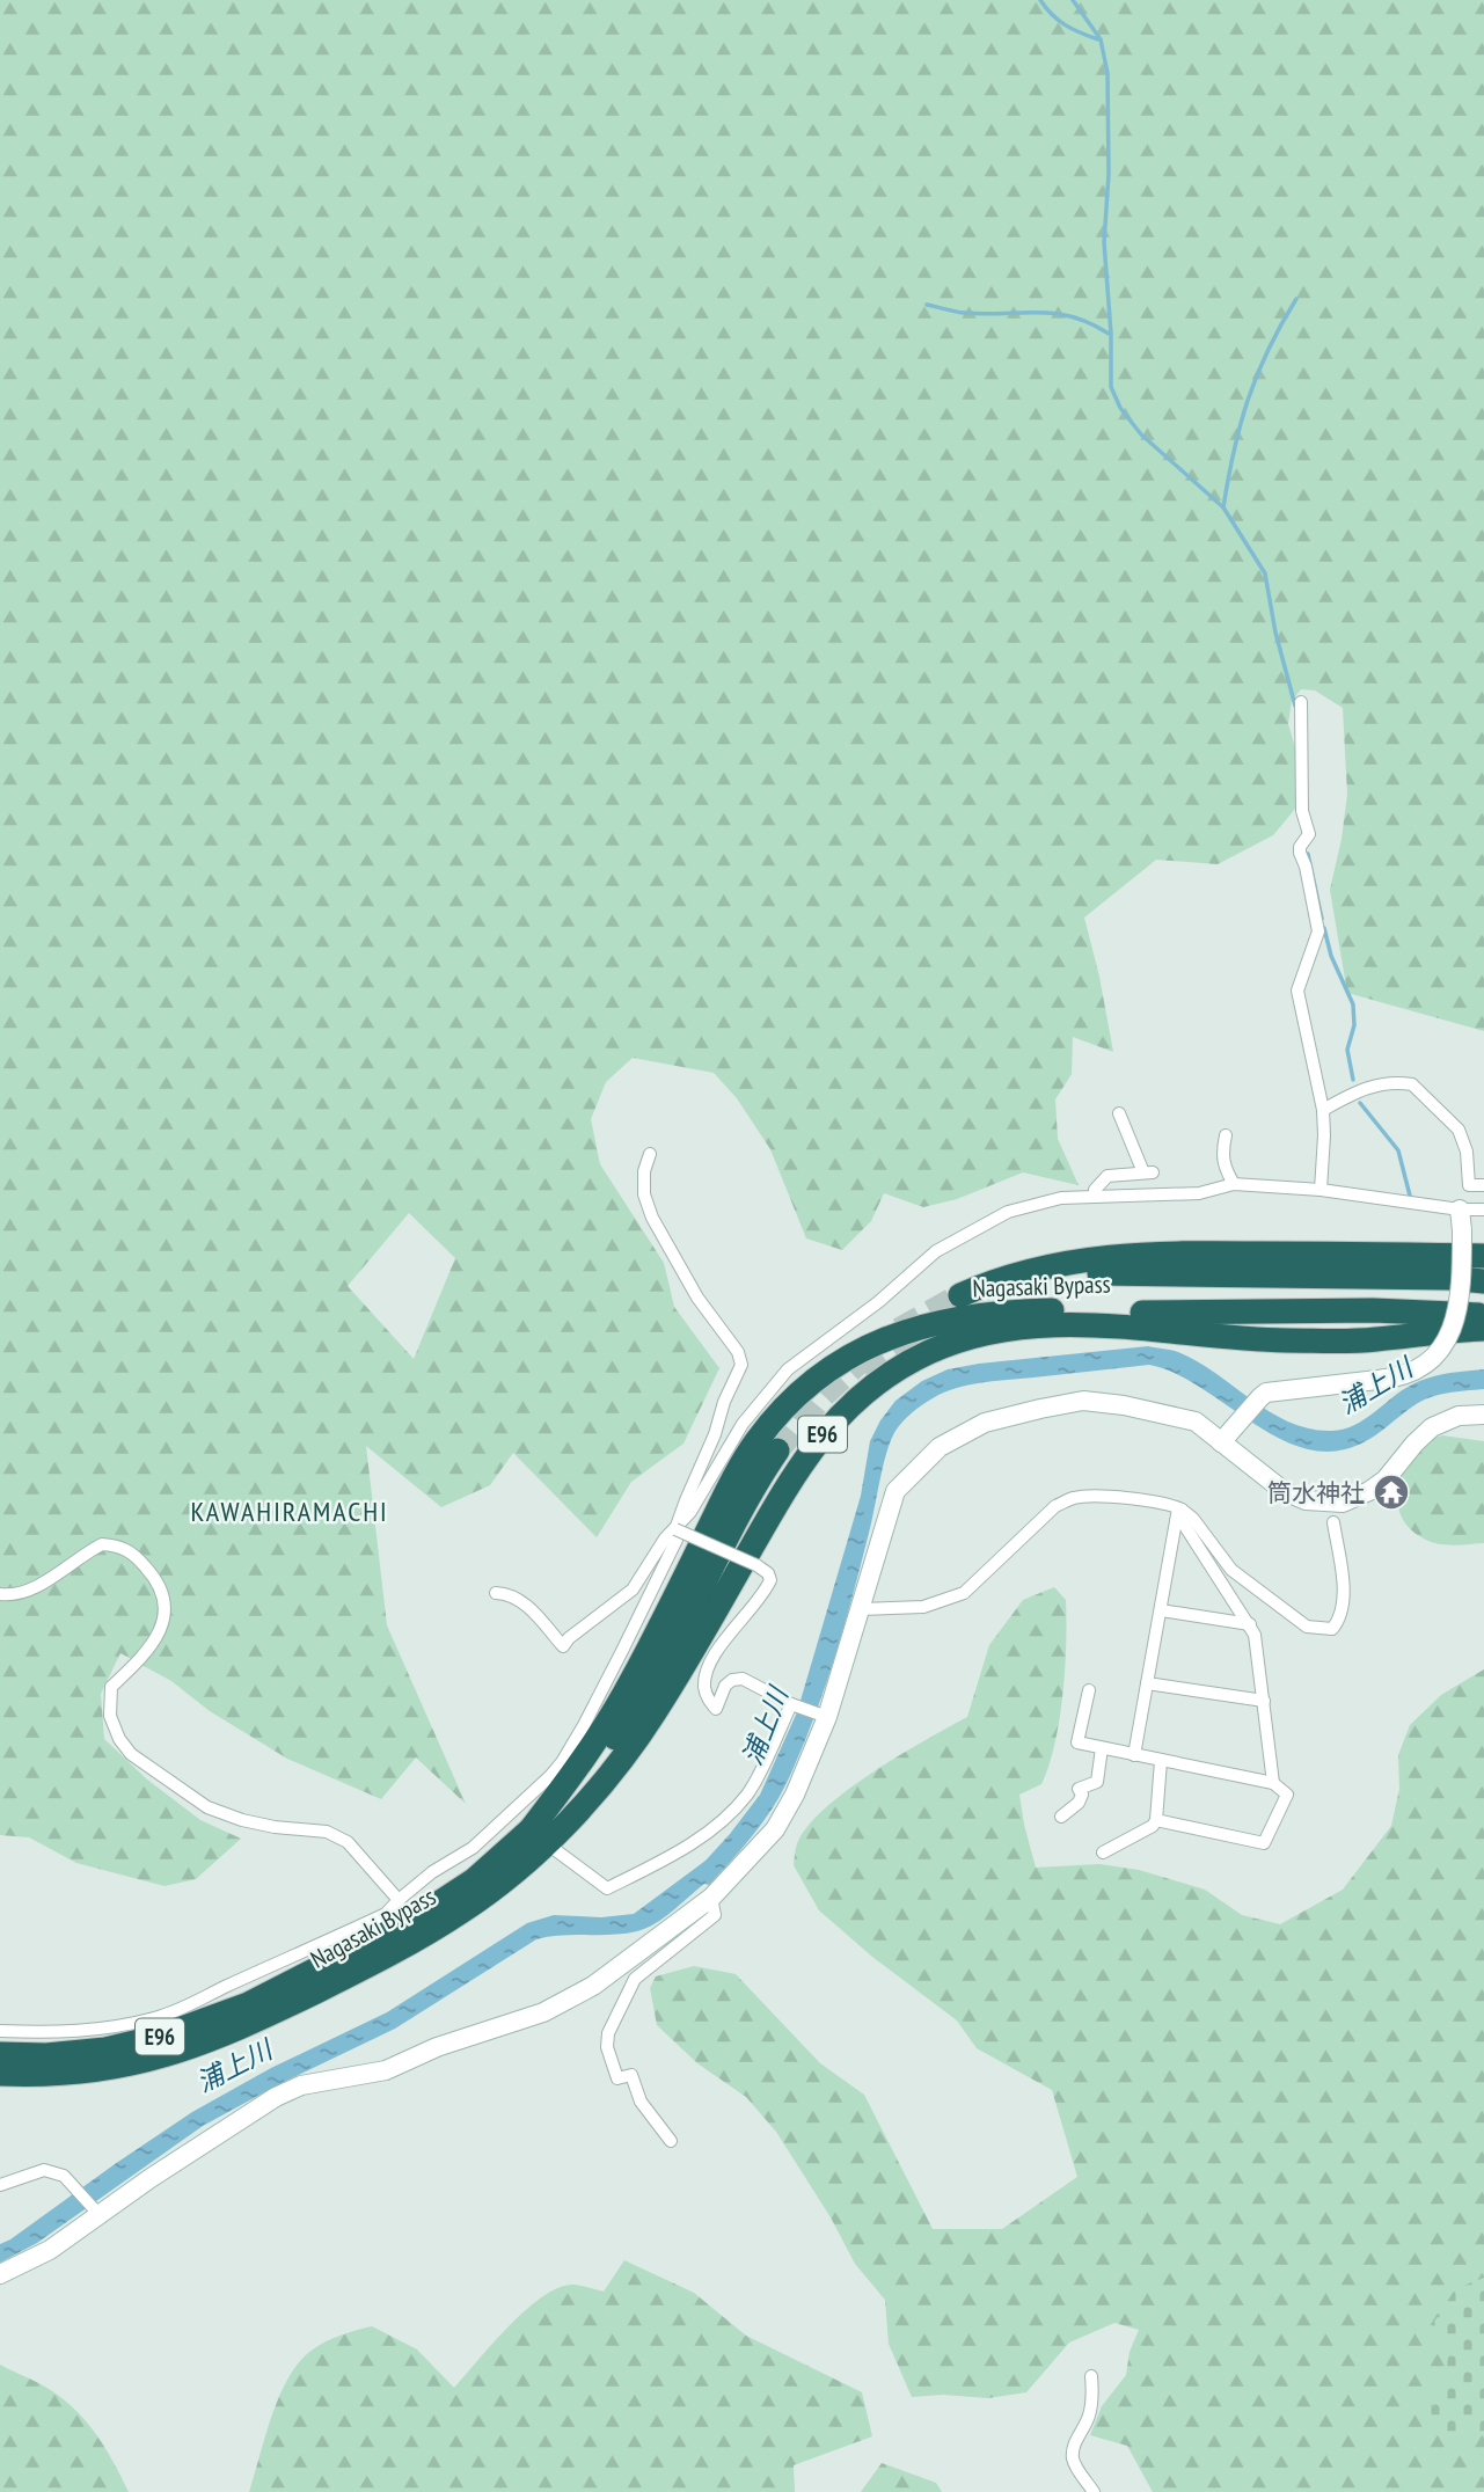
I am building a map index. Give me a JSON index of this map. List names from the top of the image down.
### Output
{
  "streets": {
    "highway": ["Nagasaki Bypass", "E96"]
  },
  "districts": ["KAWAHIRAMACHI"],
  "water": ["浦上川"],
  "places": {
    "temple": ["筒水神社"]
  }
}
